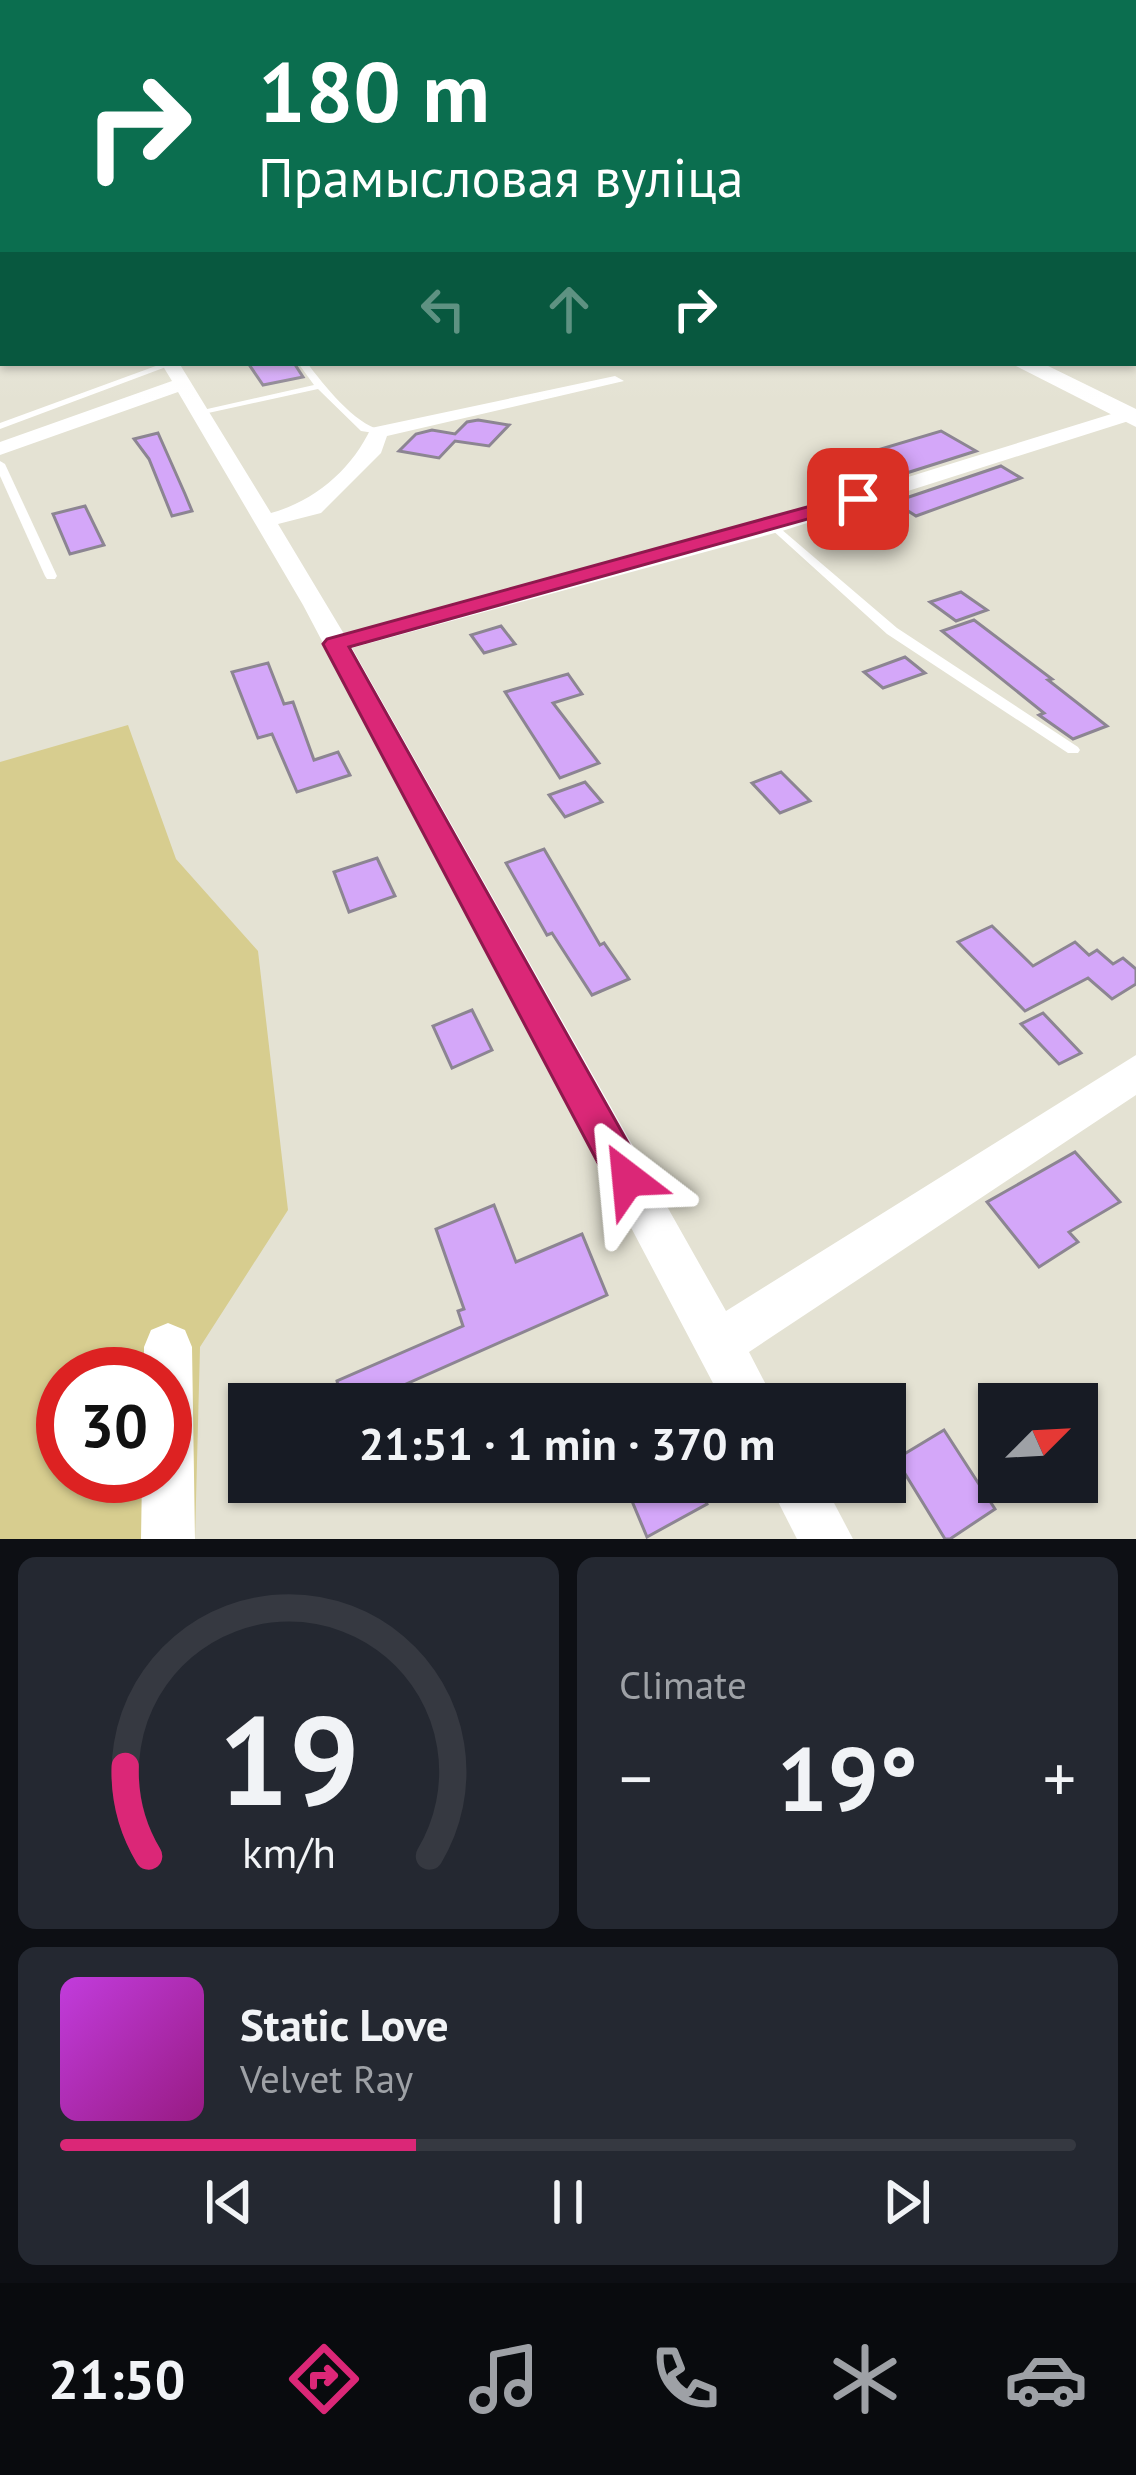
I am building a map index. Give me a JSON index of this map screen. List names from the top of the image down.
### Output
{
  "north": "top right",
  "page": {
    "turn": ["180 m", "Прамысловая вуліца"],
    "limit": "30",
    "trip": "21:51 · 1 min · 370 m",
    "tile": "Climate",
    "heat": ["−", "19°", "+"],
    "song": ["Static Love", "Velvet Ray"],
    "tabs": "21:50",
    "gauge": ["19", "km/h"]
  }
}
